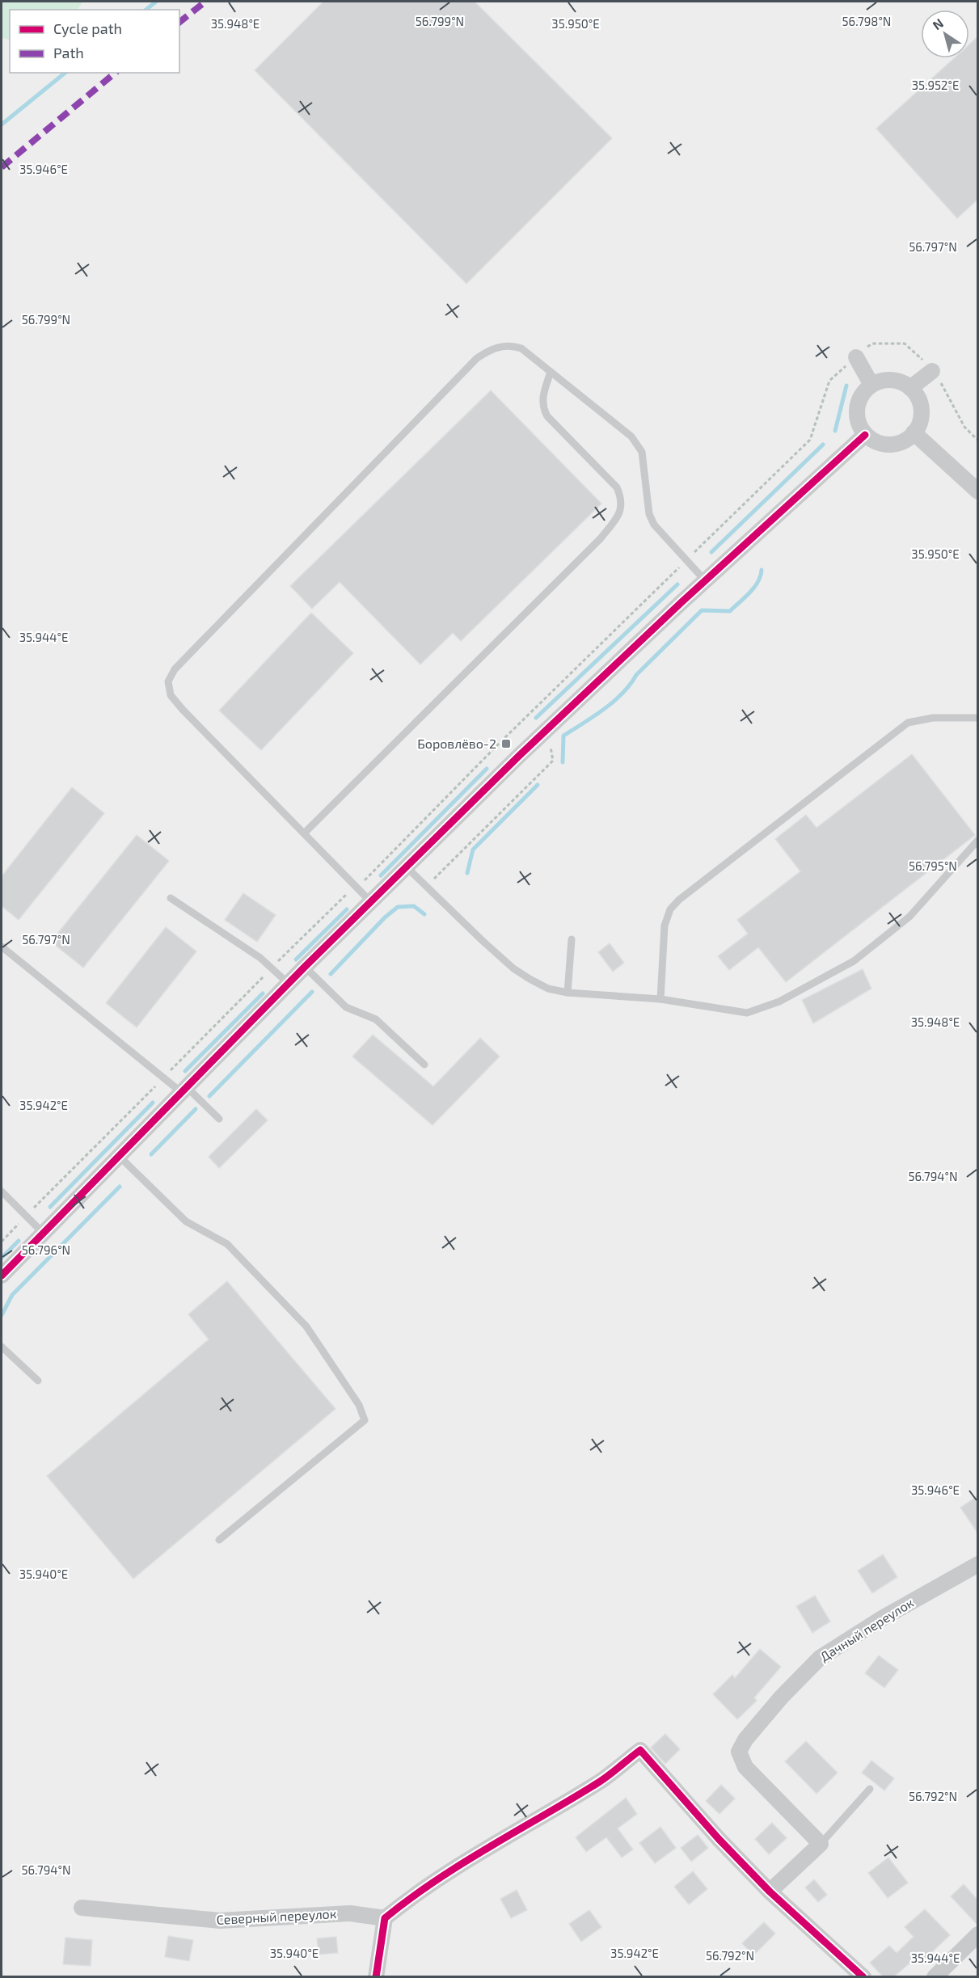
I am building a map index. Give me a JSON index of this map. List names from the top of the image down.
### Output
{
  "streets": {
    "street": ["Дачный переулок", "Северный переулок"]
  },
  "places": {
    "transit": ["Боровлёво-2"]
  },
  "legend": ["Cycle path", "Path"],
  "north": "top left",
  "coordinates": [
    "56.799°N",
    "56.798°N",
    "35.948°E",
    "35.950°E",
    "35.952°E",
    "35.946°E",
    "56.797°N",
    "35.944°E",
    "56.795°N",
    "35.942°E",
    "56.794°N",
    "56.796°N",
    "35.940°E",
    "56.792°N"
  ]
}
